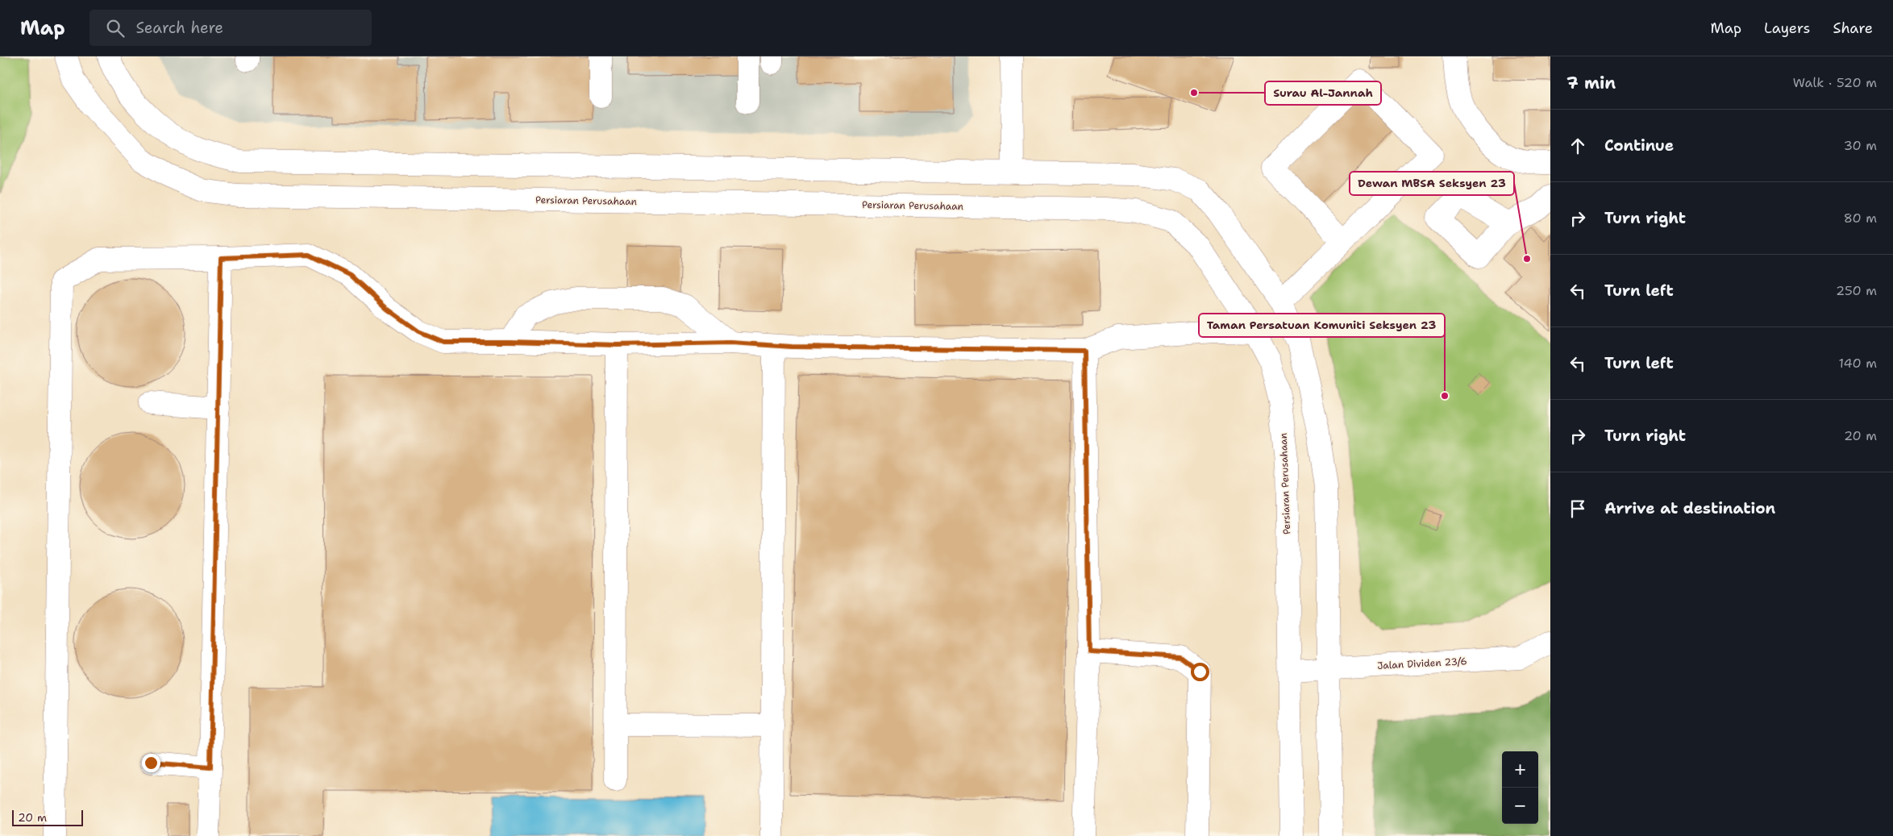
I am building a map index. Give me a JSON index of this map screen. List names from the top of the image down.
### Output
{
  "streets": {
    "main road": ["Persiaran Perusahaan", "Jalan Dividen 23/6"]
  },
  "crossings": [
    ["Persiaran Perusahaan", "Jalan Dividen 23/6"]
  ],
  "places": ["Surau Al-Jannah", "Dewan MBSA Seksyen 23", "Taman Persatuan Komuniti Seksyen 23"],
  "scale_bar": "20 m",
  "page": {
    "header": "Map",
    "search": "Search here",
    "nav": ["Map", "Layers", "Share"],
    "heading": ["7 min", "Walk · 520 m"],
    "list": [
      ["Continue", "30 m"],
      ["Turn right", "80 m"],
      ["Turn left", "250 m"],
      ["Turn left", "140 m"],
      ["Turn right", "20 m"],
      "Arrive at destination"
    ],
    "map_buttons": ["+", "−"],
    "scale": "20 m"
  }
}
